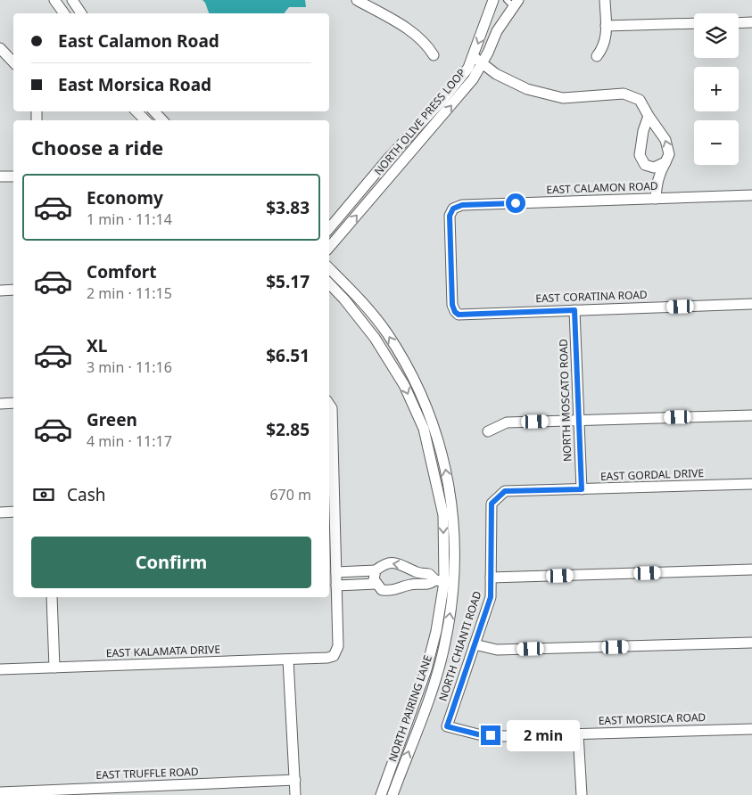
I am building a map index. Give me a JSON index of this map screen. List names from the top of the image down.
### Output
{
  "streets": {
    "street": [
      "NORTH OLIVE PRESS LOOP",
      "EAST CALAMON ROAD",
      "EAST CORATINA ROAD",
      "NORTH MOSCATO ROAD",
      "EAST GORDAL DRIVE",
      "NORTH CHIANTI ROAD",
      "EAST KALAMATA DRIVE",
      "NORTH PAIRING LANE",
      "EAST MORSICA ROAD",
      "EAST TRUFFLE ROAD"
    ]
  },
  "crossings": [
    ["EAST CALAMON ROAD", "EAST CORATINA ROAD"],
    ["EAST CORATINA ROAD", "NORTH MOSCATO ROAD"],
    ["NORTH MOSCATO ROAD", "EAST GORDAL DRIVE"],
    ["EAST GORDAL DRIVE", "NORTH CHIANTI ROAD"],
    ["NORTH CHIANTI ROAD", "EAST MORSICA ROAD"]
  ],
  "page": {
    "map_buttons": ["+", "−"],
    "banner": ["East Calamon Road", "East Morsica Road"],
    "heading": "Choose a ride",
    "list": [
      {
        "name": "Economy",
        "note": "1 min · 11:14",
        "value": "$3.83"
      },
      {
        "name": "Comfort",
        "note": "2 min · 11:15",
        "value": "$5.17"
      },
      {
        "name": "XL",
        "note": "3 min · 11:16",
        "value": "$6.51"
      },
      {
        "name": "Green",
        "note": "4 min · 11:17",
        "value": "$2.85"
      }
    ],
    "pay": ["Cash", "670 m"],
    "buttons": "Confirm",
    "bubble": "2 min"
  }
}
